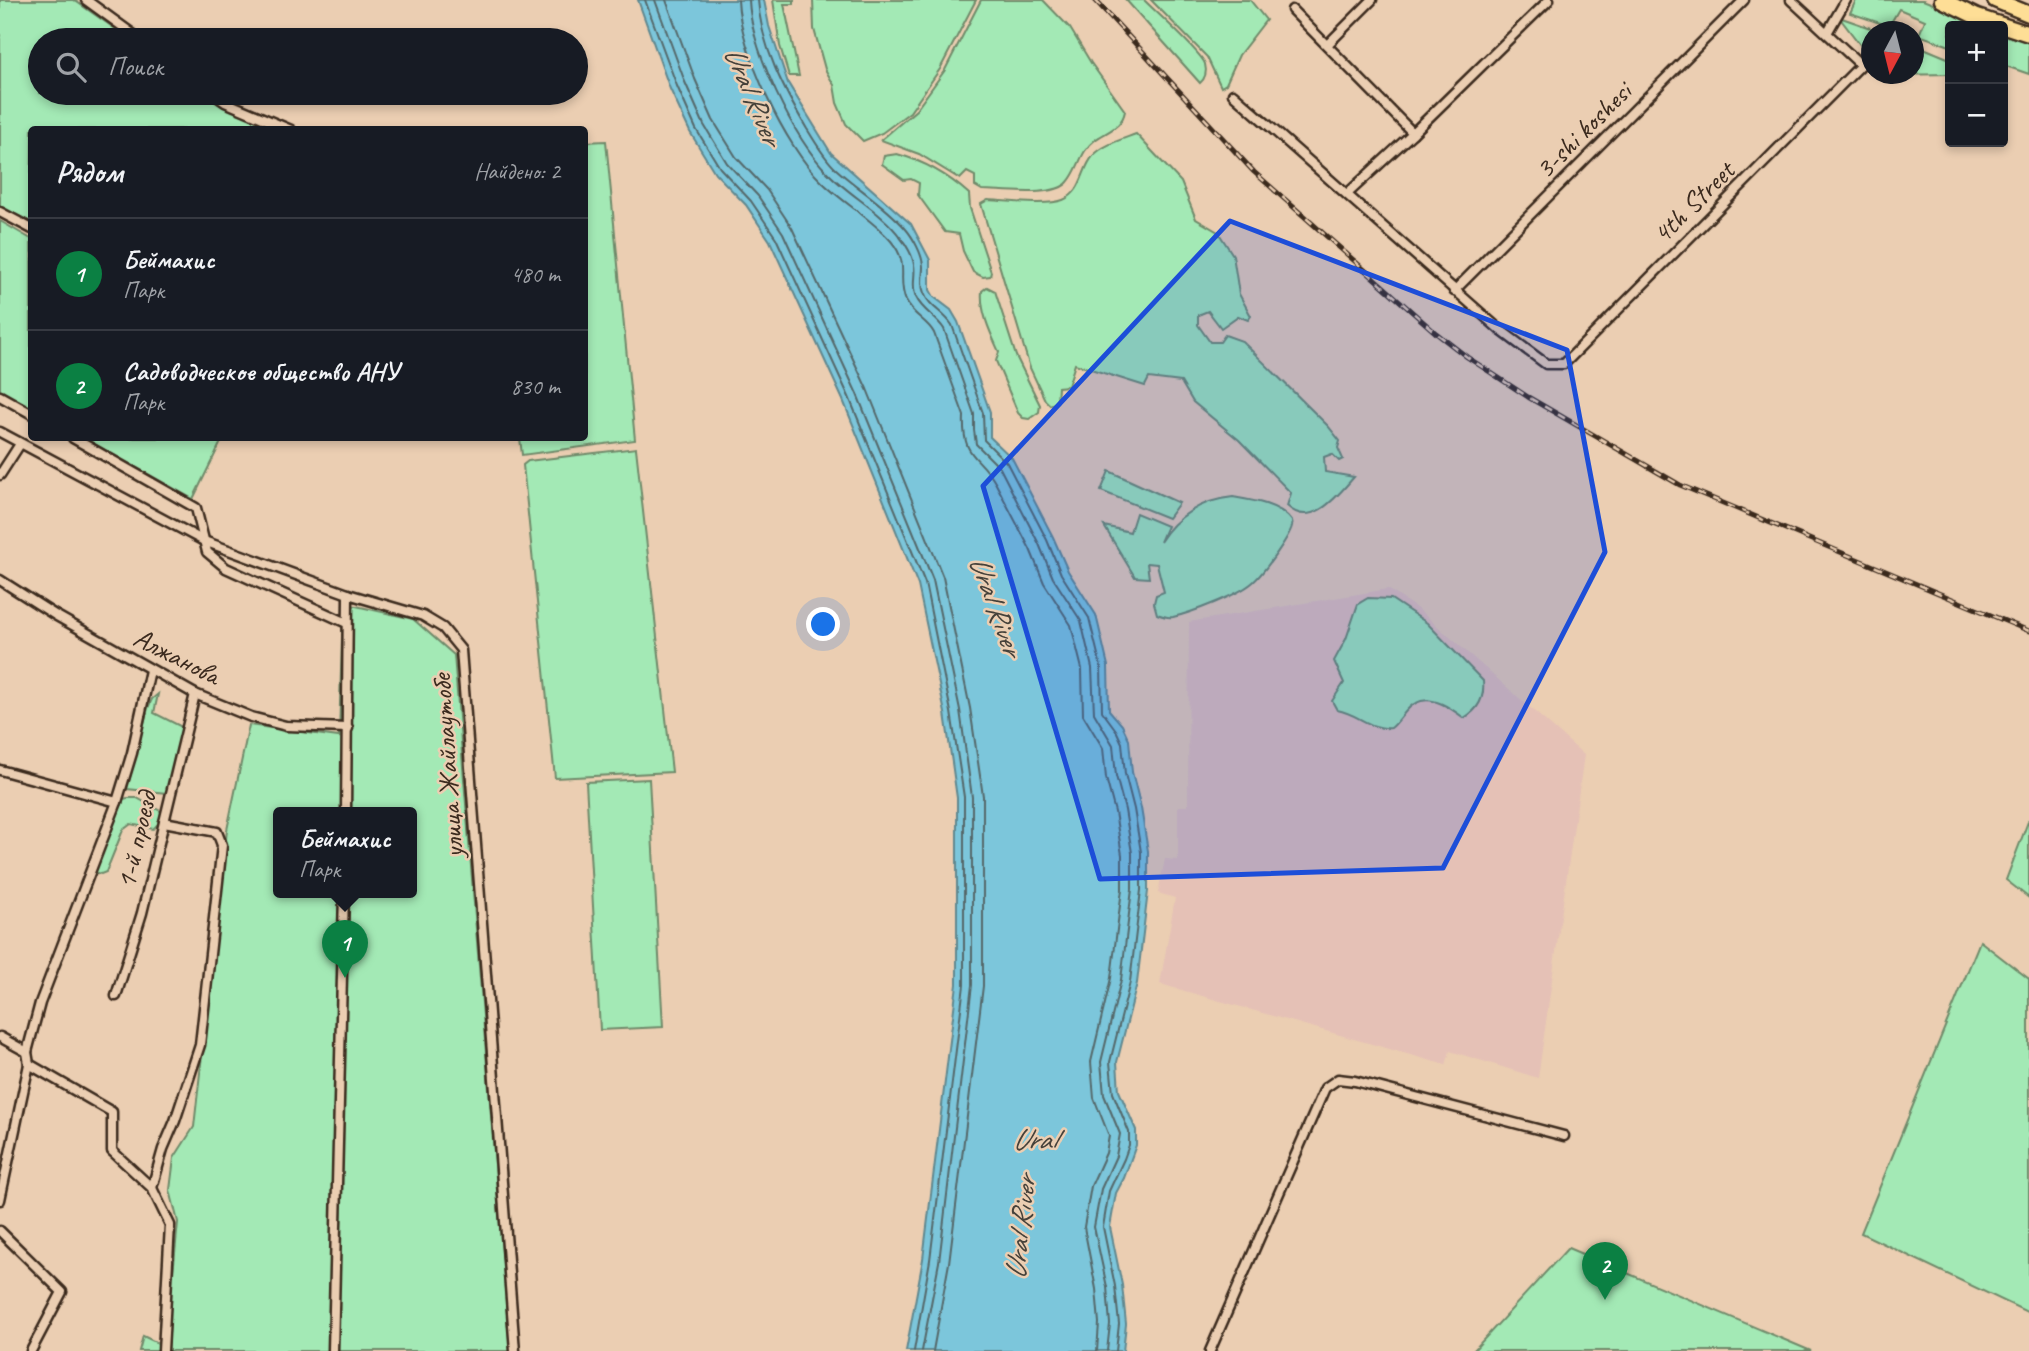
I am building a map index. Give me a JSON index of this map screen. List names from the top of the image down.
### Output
{
  "streets": {
    "street": [
      "3-shi koshesi",
      "4th Street",
      "Алжанова",
      "улица Жайлаутобе",
      "1-й проезд"
    ]
  },
  "crossings": [
    ["3-shi koshesi", "4th Street"],
    ["Алжанова", "1-й проезд"]
  ],
  "water": ["Ural River", "Ural"],
  "north": "bottom",
  "page": {
    "map_buttons": ["+", "−"],
    "search": "Поиск",
    "heading": ["Рядом", "Найдено: 2"],
    "list": [
      {
        "mark": "1",
        "name": "Беймахис",
        "note": "Парк",
        "value": "480 m"
      },
      {
        "mark": "2",
        "name": "Садоводческое общество АНУ",
        "note": "Парк",
        "value": "830 m"
      }
    ],
    "popup": ["Беймахис", "Парк"],
    "pins": ["1", "2"]
  }
}
